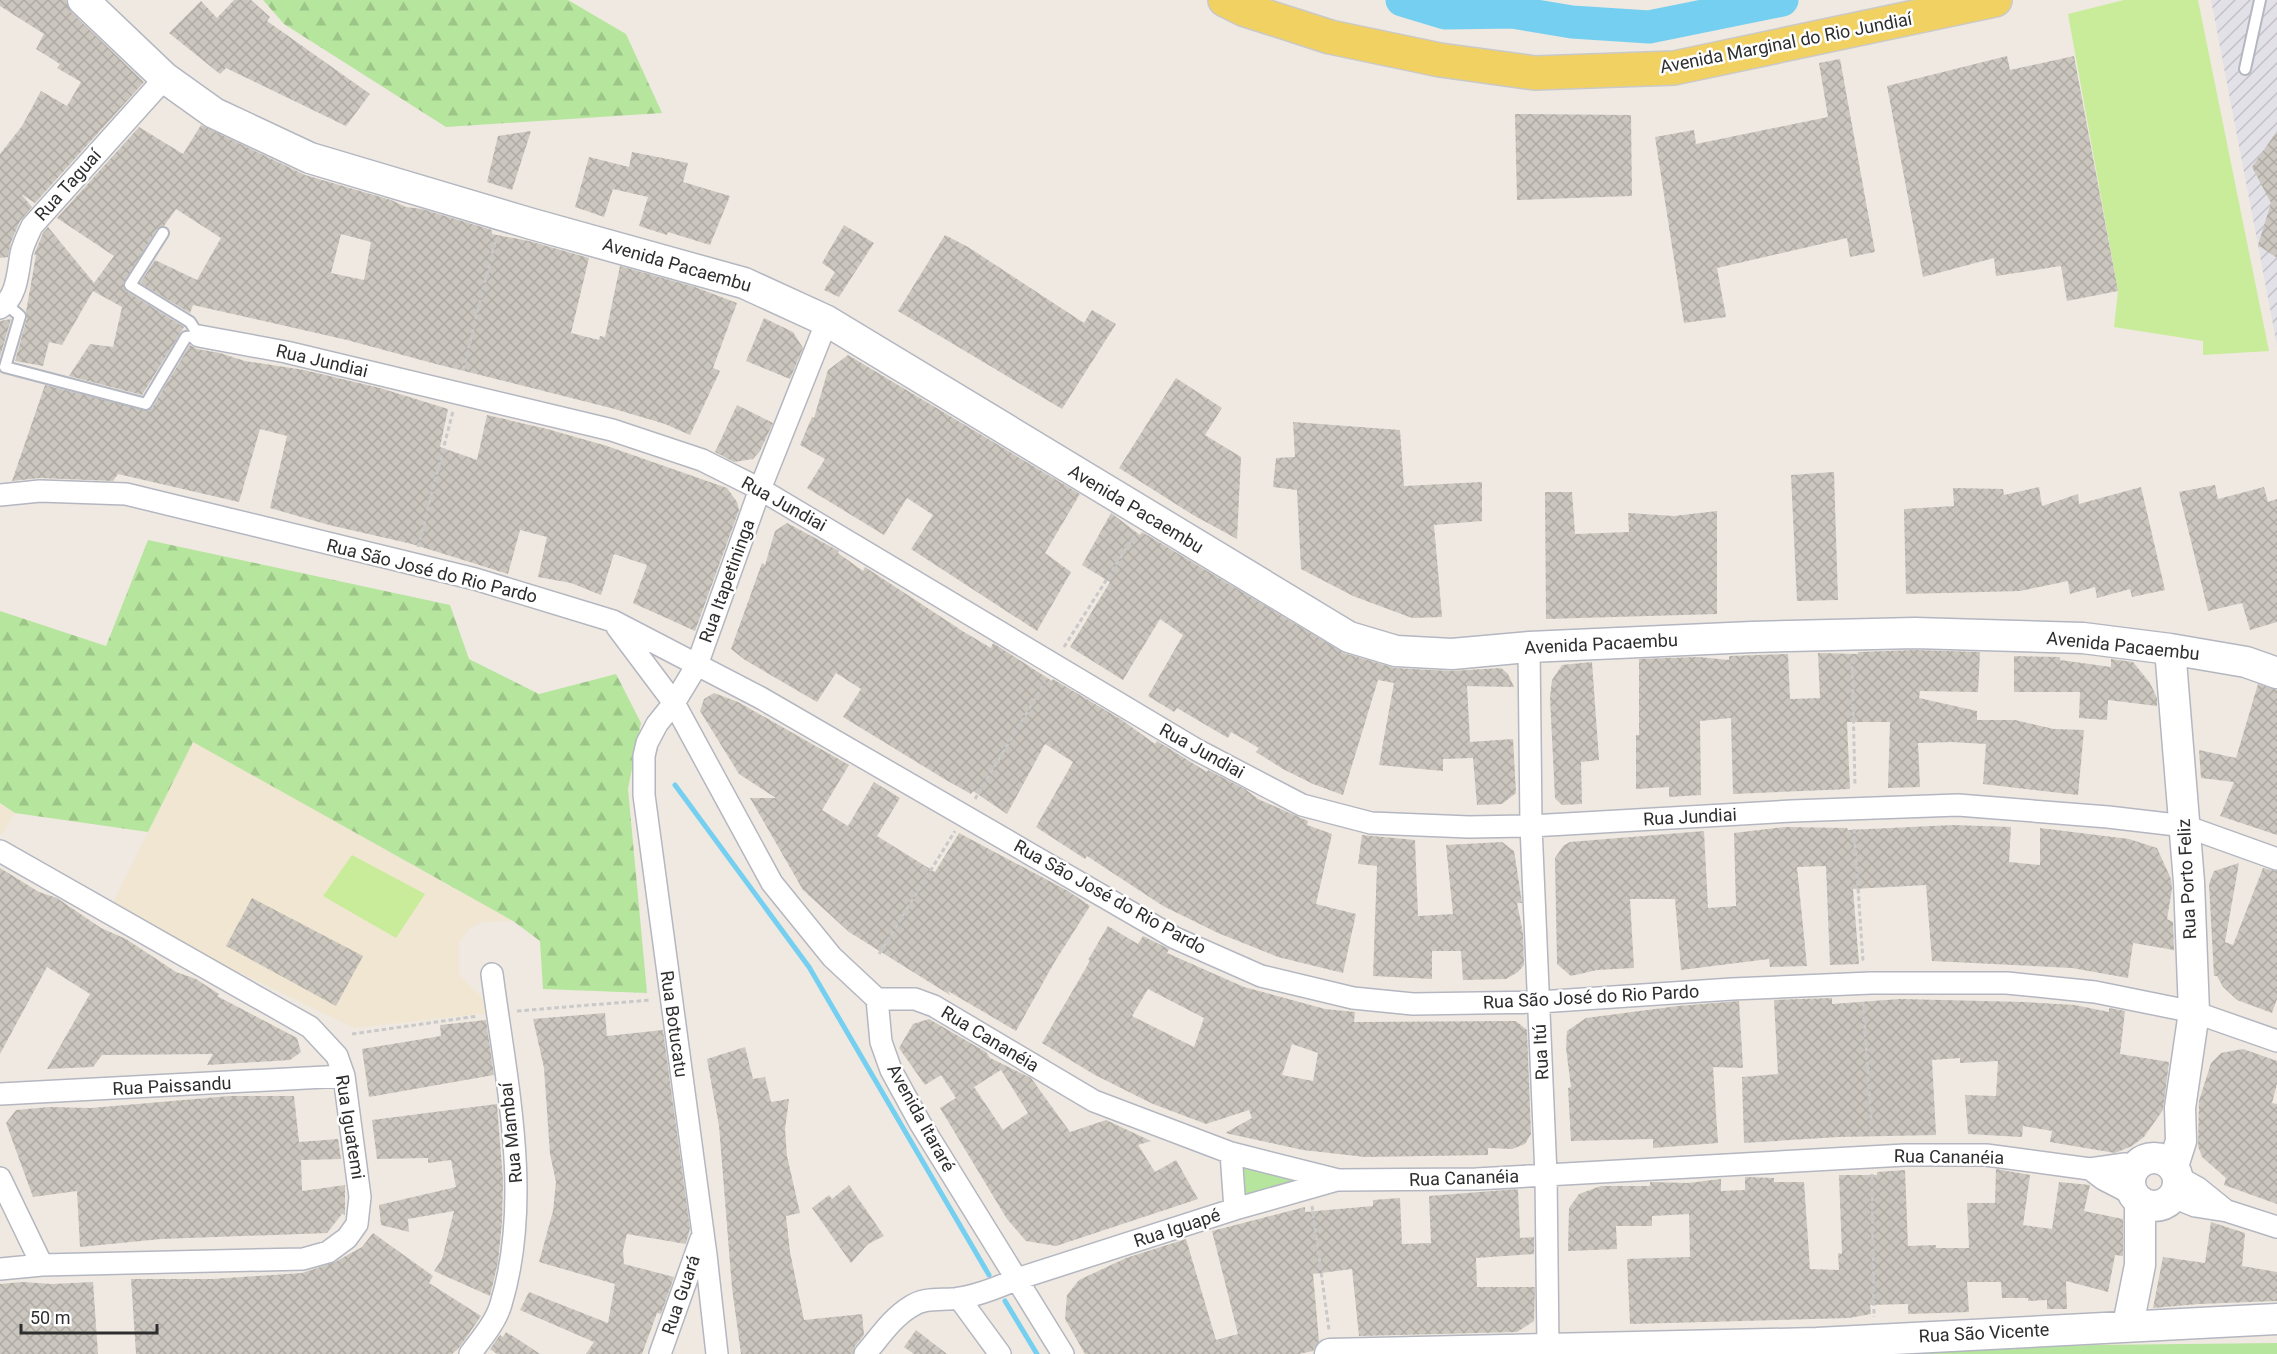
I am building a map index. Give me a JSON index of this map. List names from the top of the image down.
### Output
{
  "streets": {
    "main road": [
      "Avenida Marginal do Rio Jundiaí",
      "Avenida Pacaembu",
      "Rua Porto Feliz",
      "Rua São Vicente"
    ],
    "street": [
      "Rua Taguaí",
      "Rua Jundiai",
      "Rua São José do Rio Pardo",
      "Rua Itapetininga",
      "Rua Botucatu",
      "Rua Cananéia",
      "Rua Itú",
      "Rua Paissandu",
      "Avenida Itararé",
      "Rua Iguatemi",
      "Rua Mambaí",
      "Rua Iguapé",
      "Rua Guará"
    ]
  },
  "crossings": [
    ["Rua Taguaí", "Avenida Pacaembu"],
    ["Avenida Pacaembu", "Rua Itapetininga"],
    ["Avenida Pacaembu", "Rua Porto Feliz"],
    ["Avenida Pacaembu", "Rua Itú"],
    ["Rua Jundiai", "Rua Itapetininga"],
    ["Rua Jundiai", "Rua Porto Feliz"],
    ["Rua Jundiai", "Rua Itú"],
    ["Rua São José do Rio Pardo", "Rua Itapetininga"],
    ["Rua São José do Rio Pardo", "Rua Porto Feliz"],
    ["Rua São José do Rio Pardo", "Rua Itú"],
    ["Rua Itapetininga", "Rua Botucatu"],
    ["Rua Porto Feliz", "Rua Cananéia"],
    ["Rua Porto Feliz", "Rua São Vicente"],
    ["Rua Botucatu", "Rua Guará"],
    ["Rua Cananéia", "Rua Itú"],
    ["Rua Cananéia", "Avenida Itararé"],
    ["Rua Cananéia", "Rua Iguapé"],
    ["Rua Itú", "Rua São Vicente"],
    ["Rua Paissandu", "Rua Iguatemi"],
    ["Avenida Itararé", "Rua Iguapé"]
  ],
  "scale_bar": "50 m"
}
